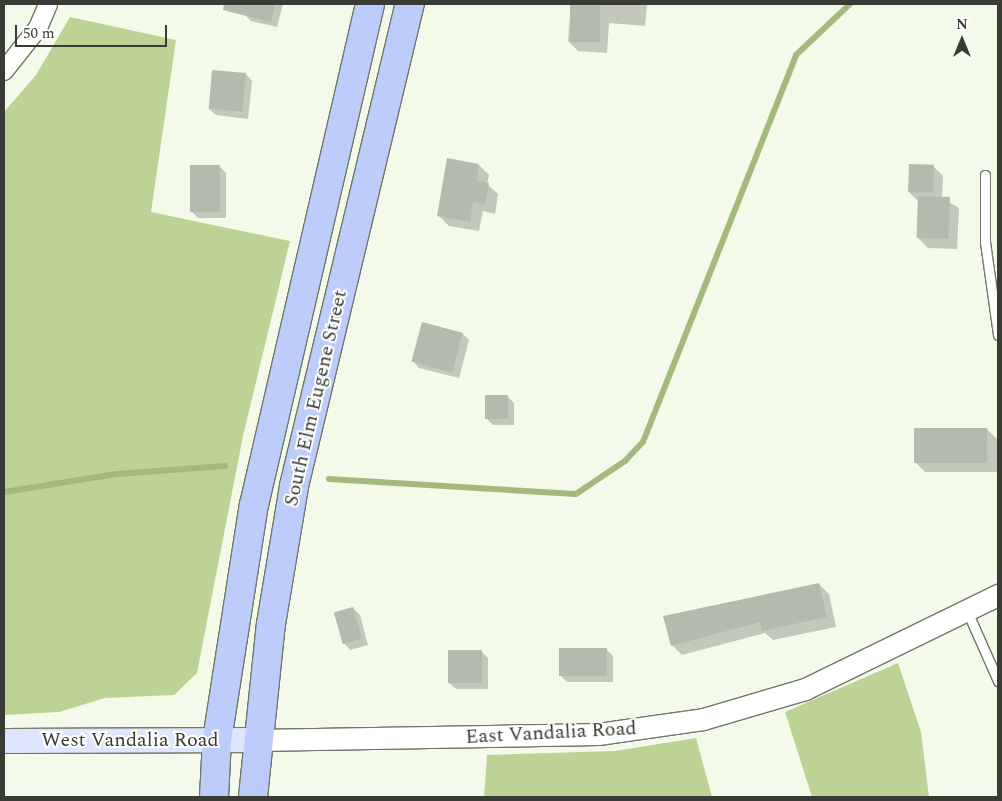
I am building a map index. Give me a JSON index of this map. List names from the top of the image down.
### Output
{
  "streets": {
    "main road": ["South Elm Eugene Street", "West Vandalia Road"],
    "street": ["East Vandalia Road"]
  },
  "crossings": [
    ["South Elm Eugene Street", "East Vandalia Road"],
    ["South Elm Eugene Street", "West Vandalia Road"],
    ["East Vandalia Road", "West Vandalia Road"]
  ],
  "scale_bar": "50 m",
  "north": "top"
}
